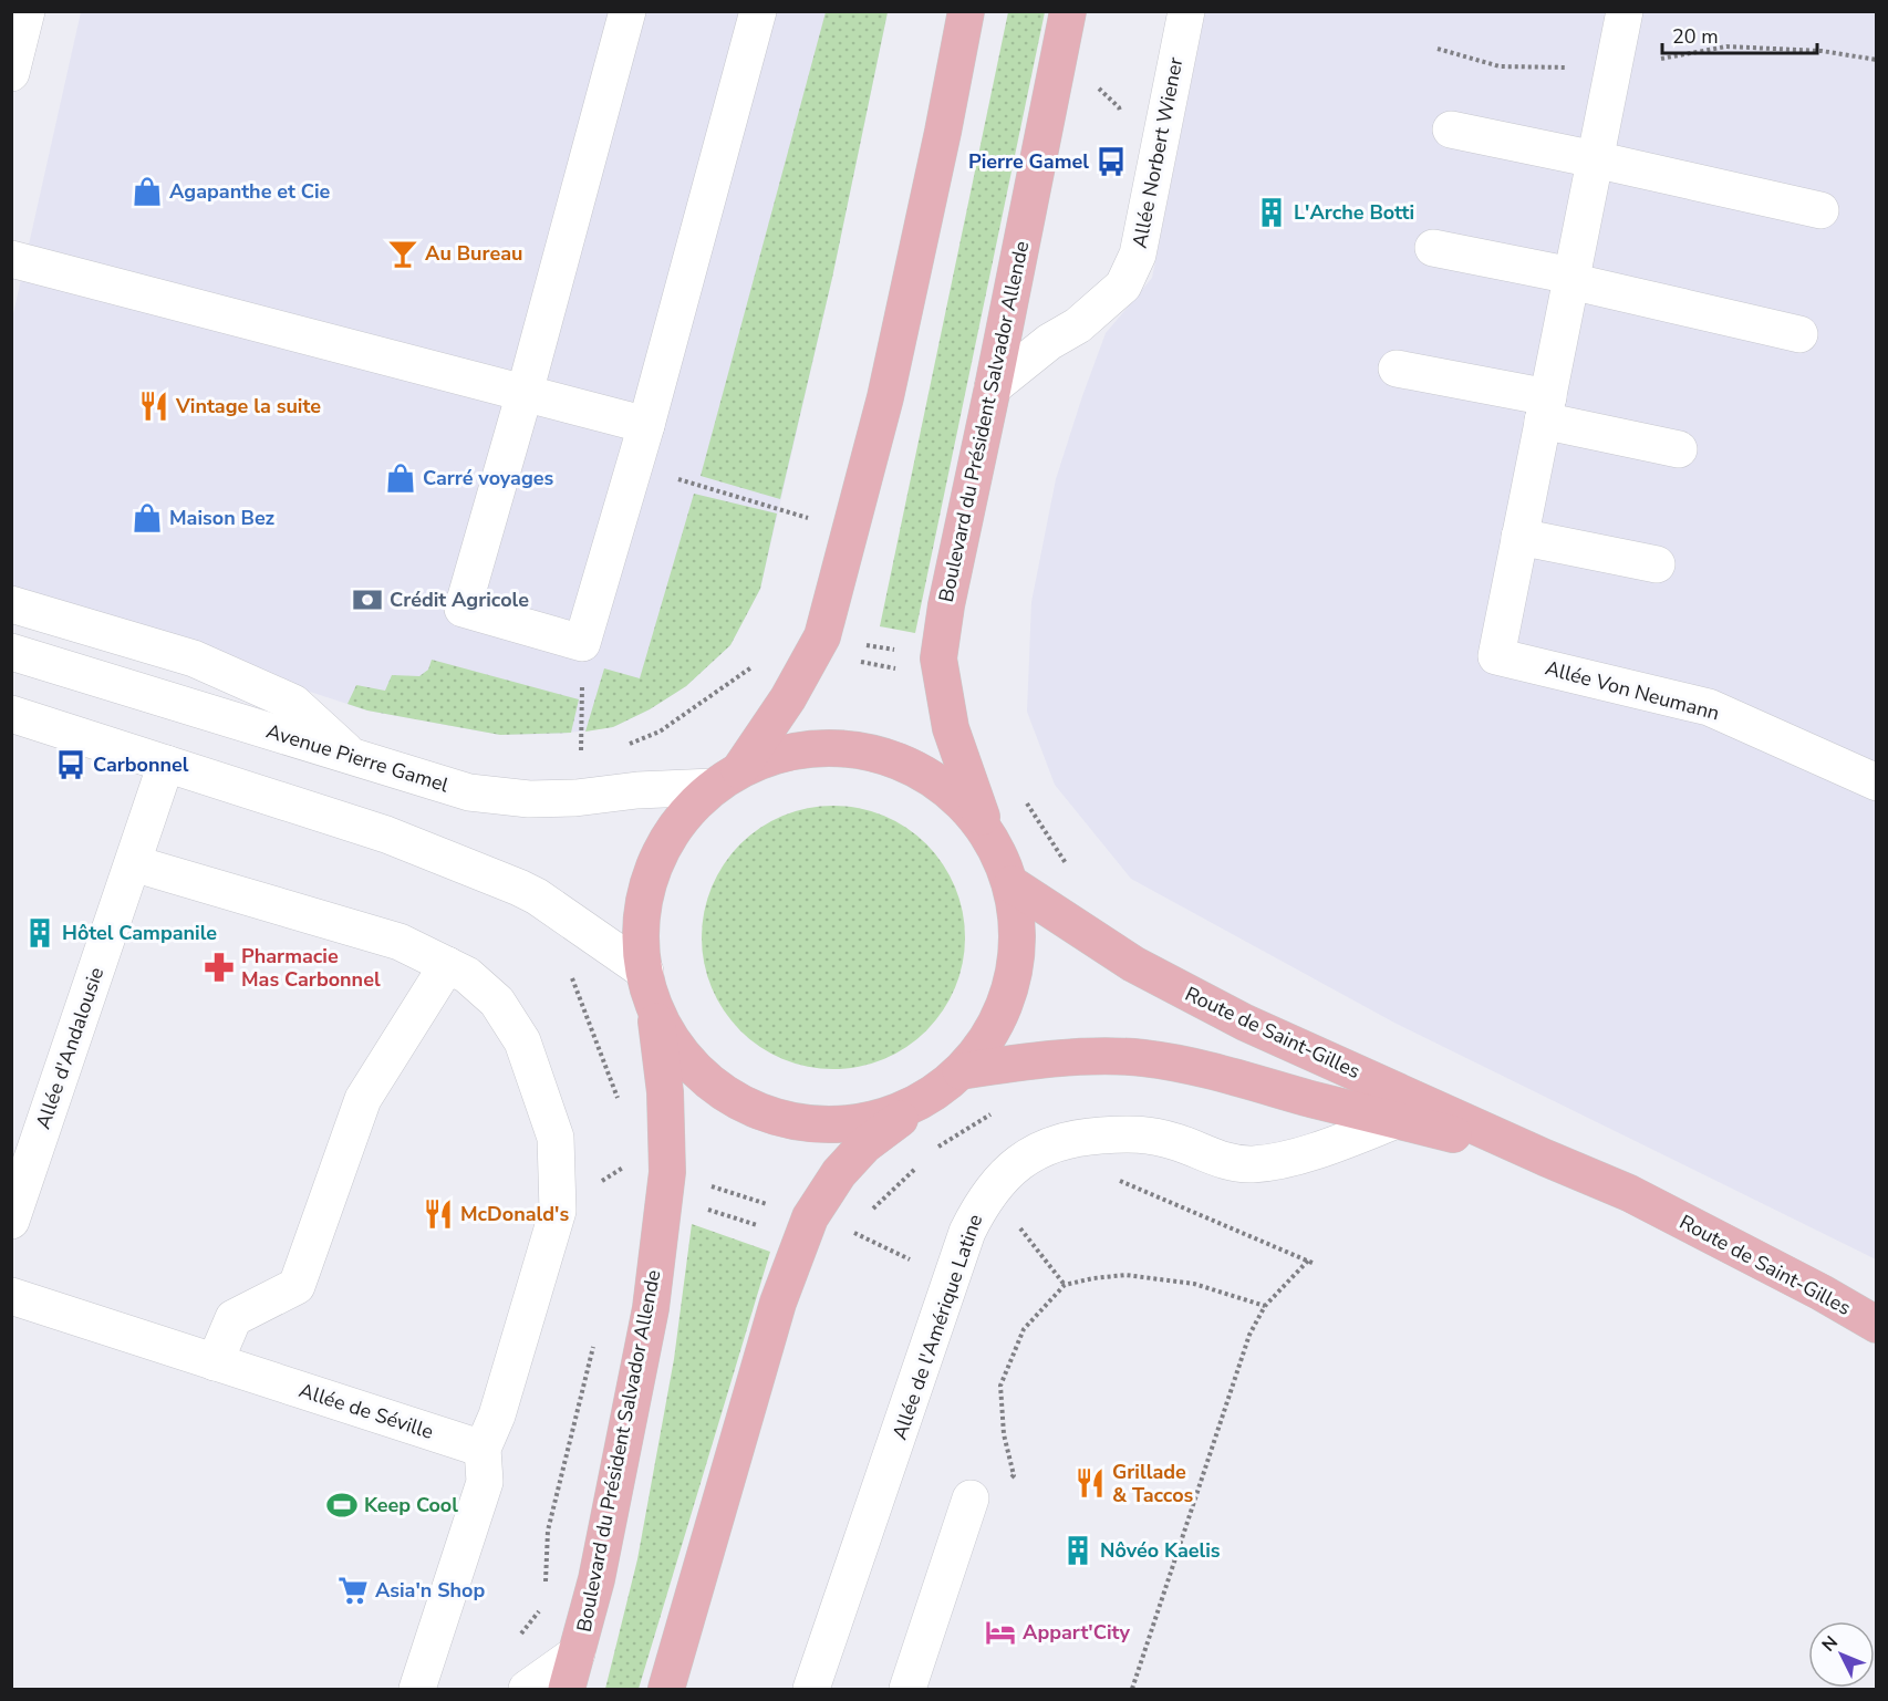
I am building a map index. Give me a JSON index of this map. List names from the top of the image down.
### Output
{
  "streets": {
    "main road": ["Boulevard du Président Salvador Allende", "Route de Saint-Gilles"],
    "street": [
      "Allée Norbert Wiener",
      "Allée Von Neumann",
      "Avenue Pierre Gamel",
      "Allée d'Andalousie",
      "Allée de l'Amérique Latine",
      "Allée de Séville"
    ]
  },
  "crossings": [
    ["Allée Norbert Wiener", "Boulevard du Président Salvador Allende"],
    ["Route de Saint-Gilles", "Allée de l'Amérique Latine"]
  ],
  "places": {
    "bus stop": ["Pierre Gamel", "Carbonnel"],
    "shop": ["Agapanthe et Cie", "Carré voyages", "Maison Bez"],
    "building": ["L'Arche Botti", "Hôtel Campanile", "Nôvéo Kaelis"],
    "bar": ["Au Bureau"],
    "restaurant": ["Vintage la suite", "McDonald's", "Grillade & Taccos"],
    "bank": ["Crédit Agricole"],
    "pharmacy": ["Pharmacie Mas Carbonnel"],
    "sports": ["Keep Cool"],
    "supermarket": ["Asia'n Shop"],
    "hotel": ["Appart'City"]
  },
  "scale_bar": "20 m",
  "north": "top left"
}
